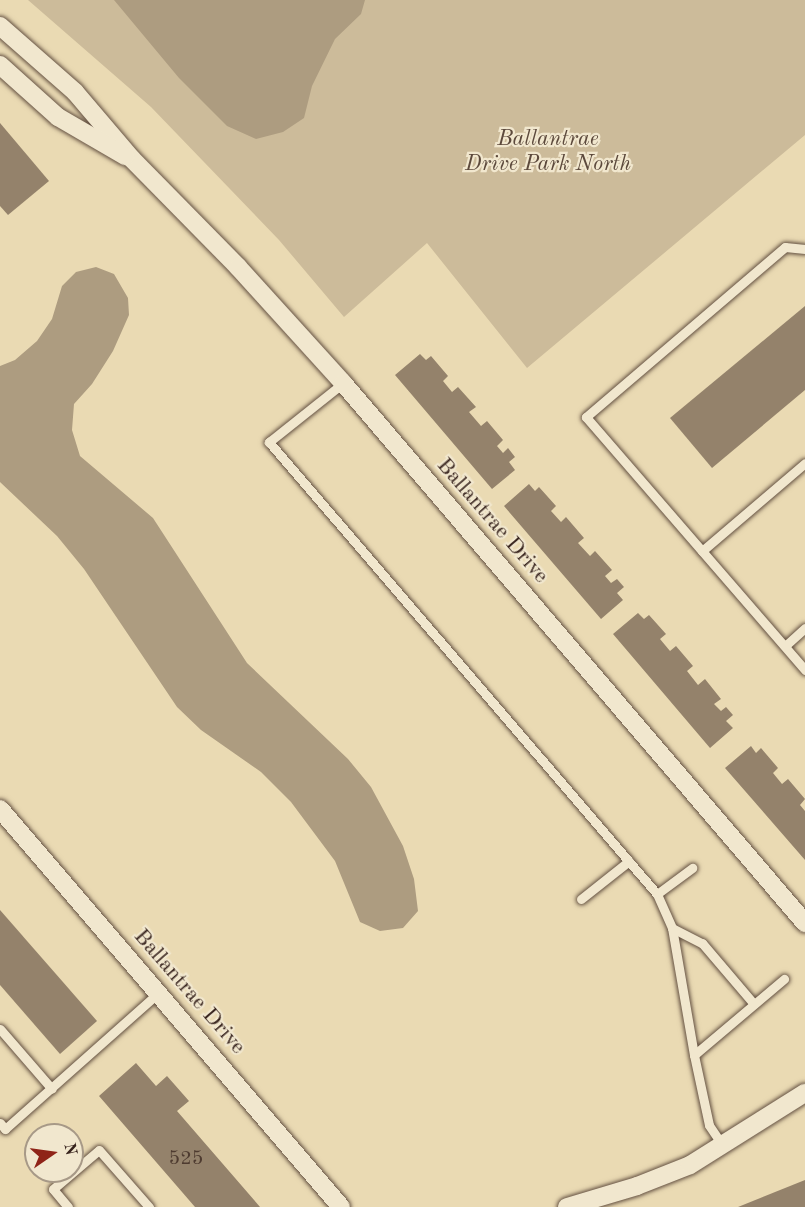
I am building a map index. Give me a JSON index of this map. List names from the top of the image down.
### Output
{
  "streets": {
    "street": ["Ballantrae Drive"]
  },
  "parks": ["Ballantrae Drive Park North"],
  "house_numbers": ["525"],
  "north": "right"
}
